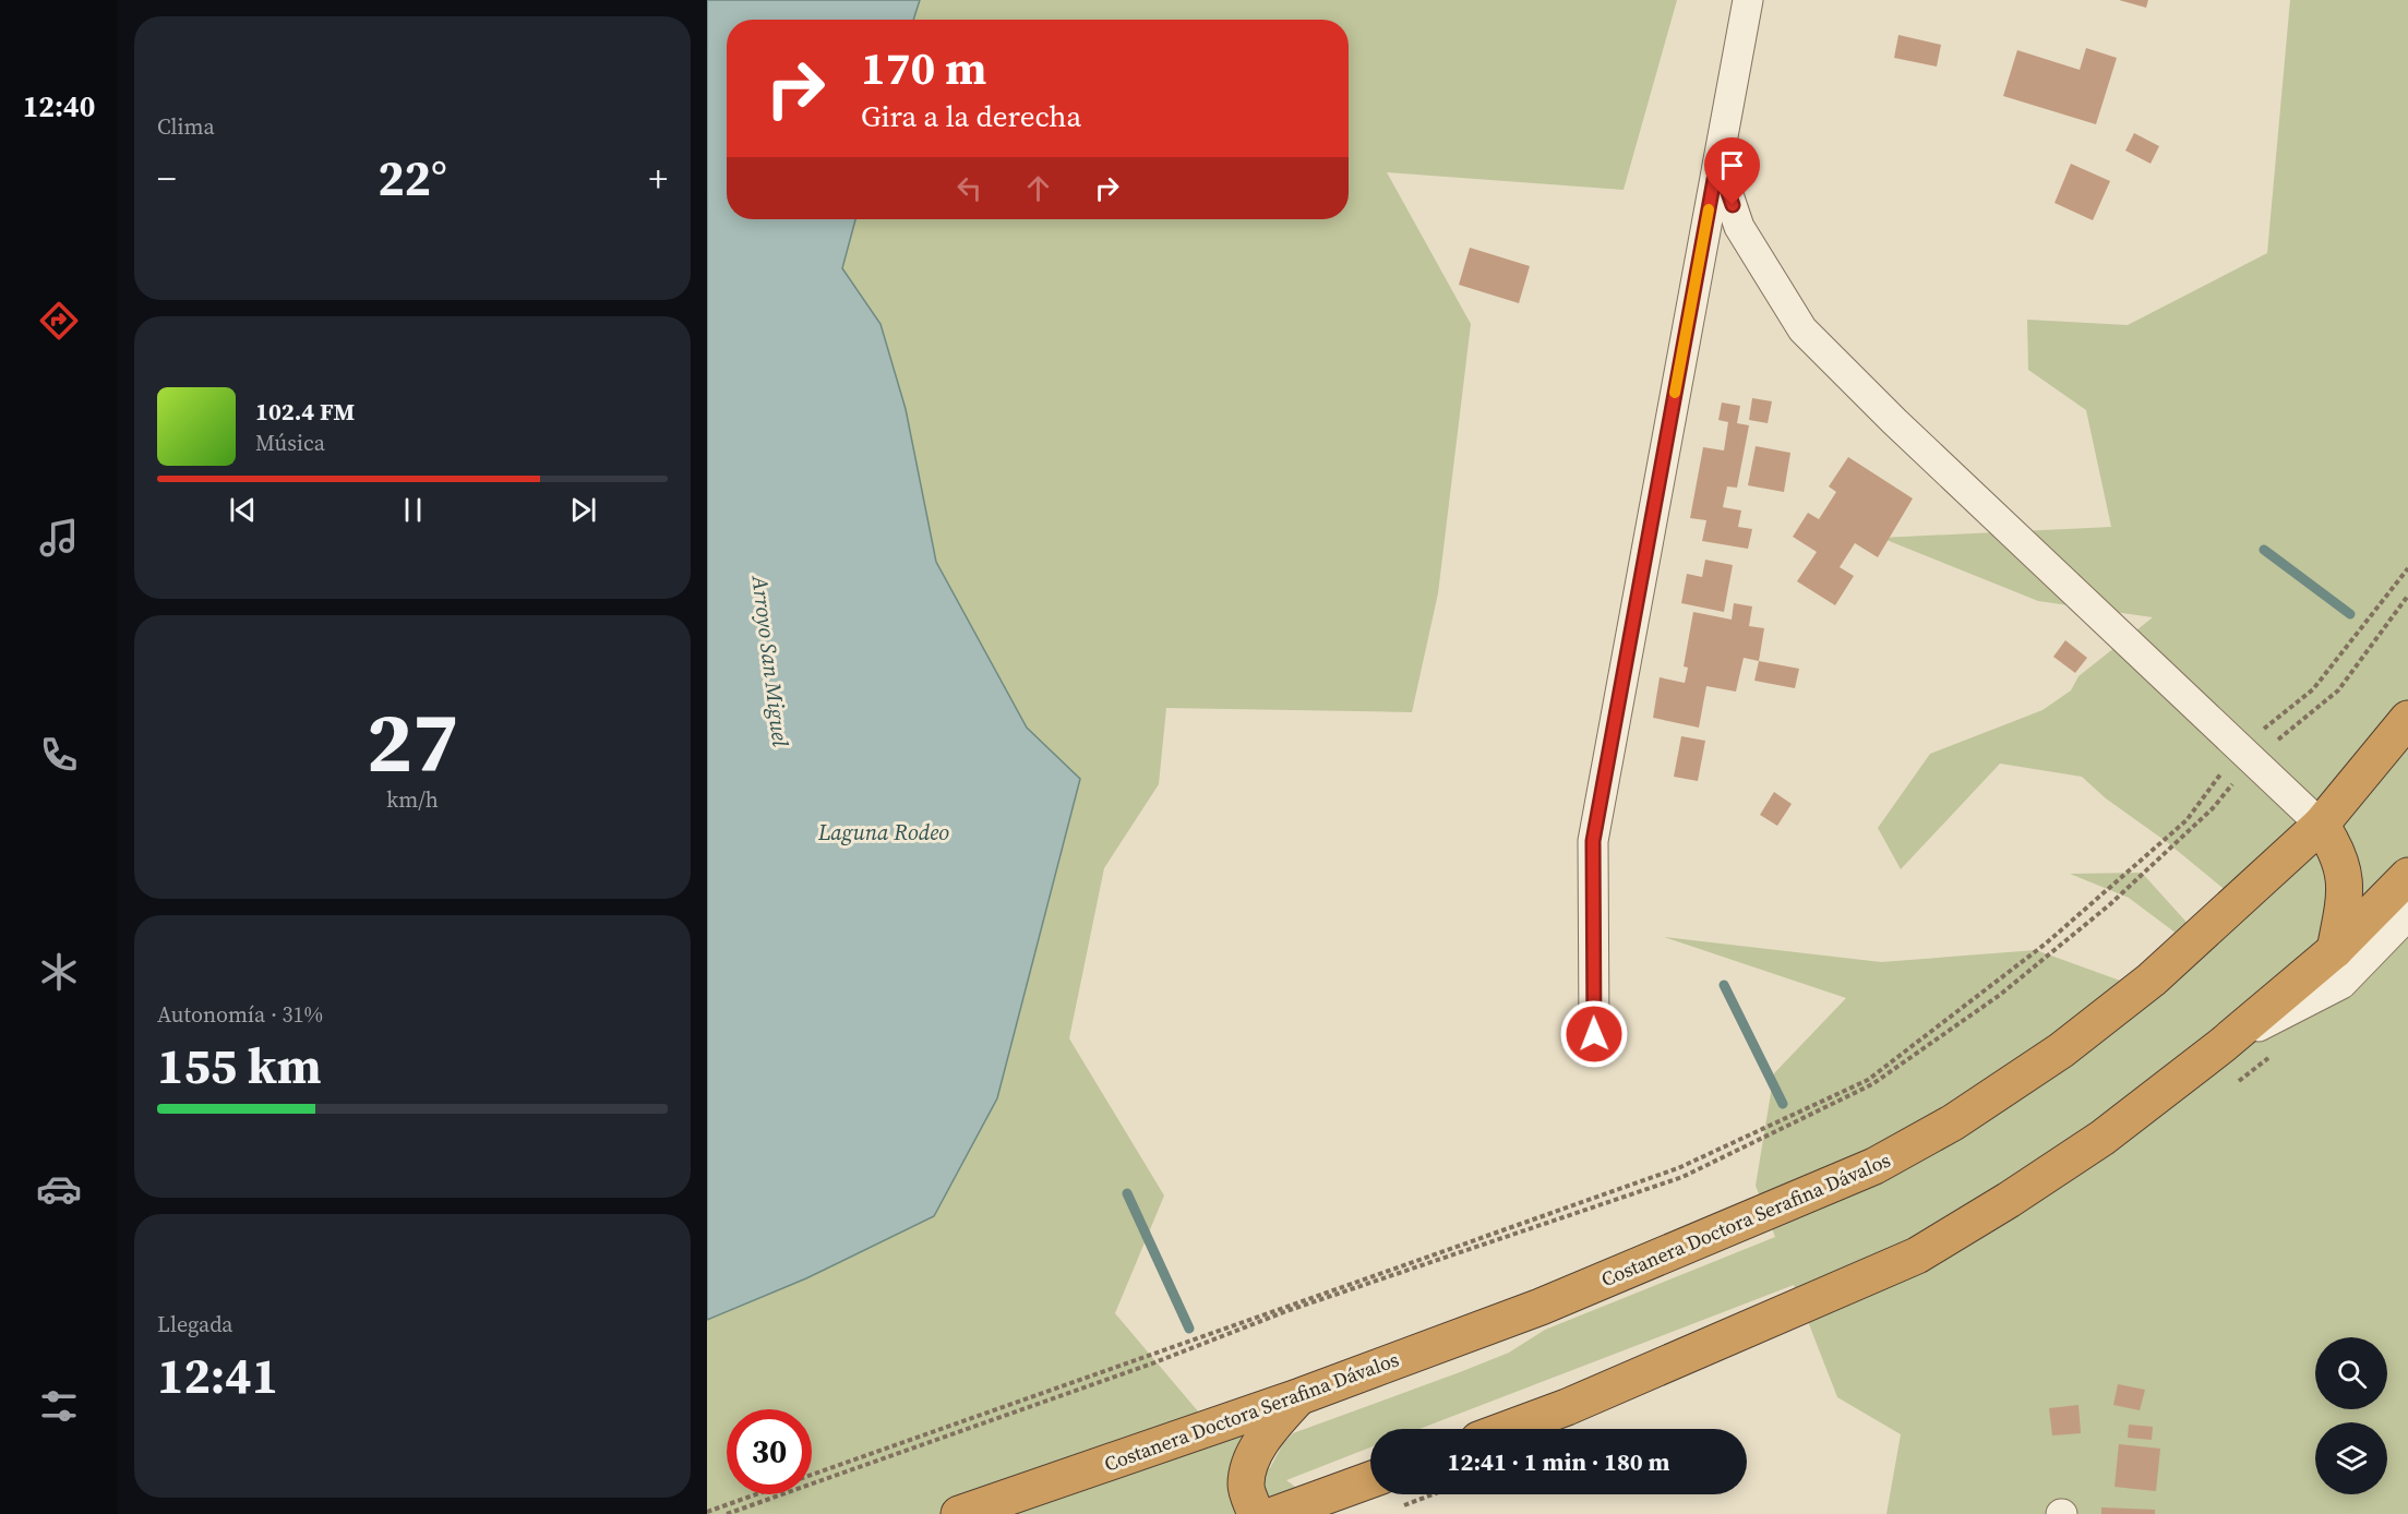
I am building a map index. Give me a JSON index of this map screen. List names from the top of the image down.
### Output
{
  "streets": {
    "highway": ["Costanera Doctora Serafina Dávalos"]
  },
  "water": ["Arroyo San Miguel", "Laguna Rodeo"],
  "page": {
    "tabs": "12:40",
    "tile": [
      "Clima",
      ["27", "km/h"],
      ["Autonomía · 31%", "155 km"],
      ["Llegada", "12:41"]
    ],
    "turn": ["170 m", "Gira a la derecha"],
    "heat": ["−", "22°", "+"],
    "song": ["102.4 FM", "Música"],
    "limit": "30",
    "trip": "12:41 · 1 min · 180 m"
  }
}
